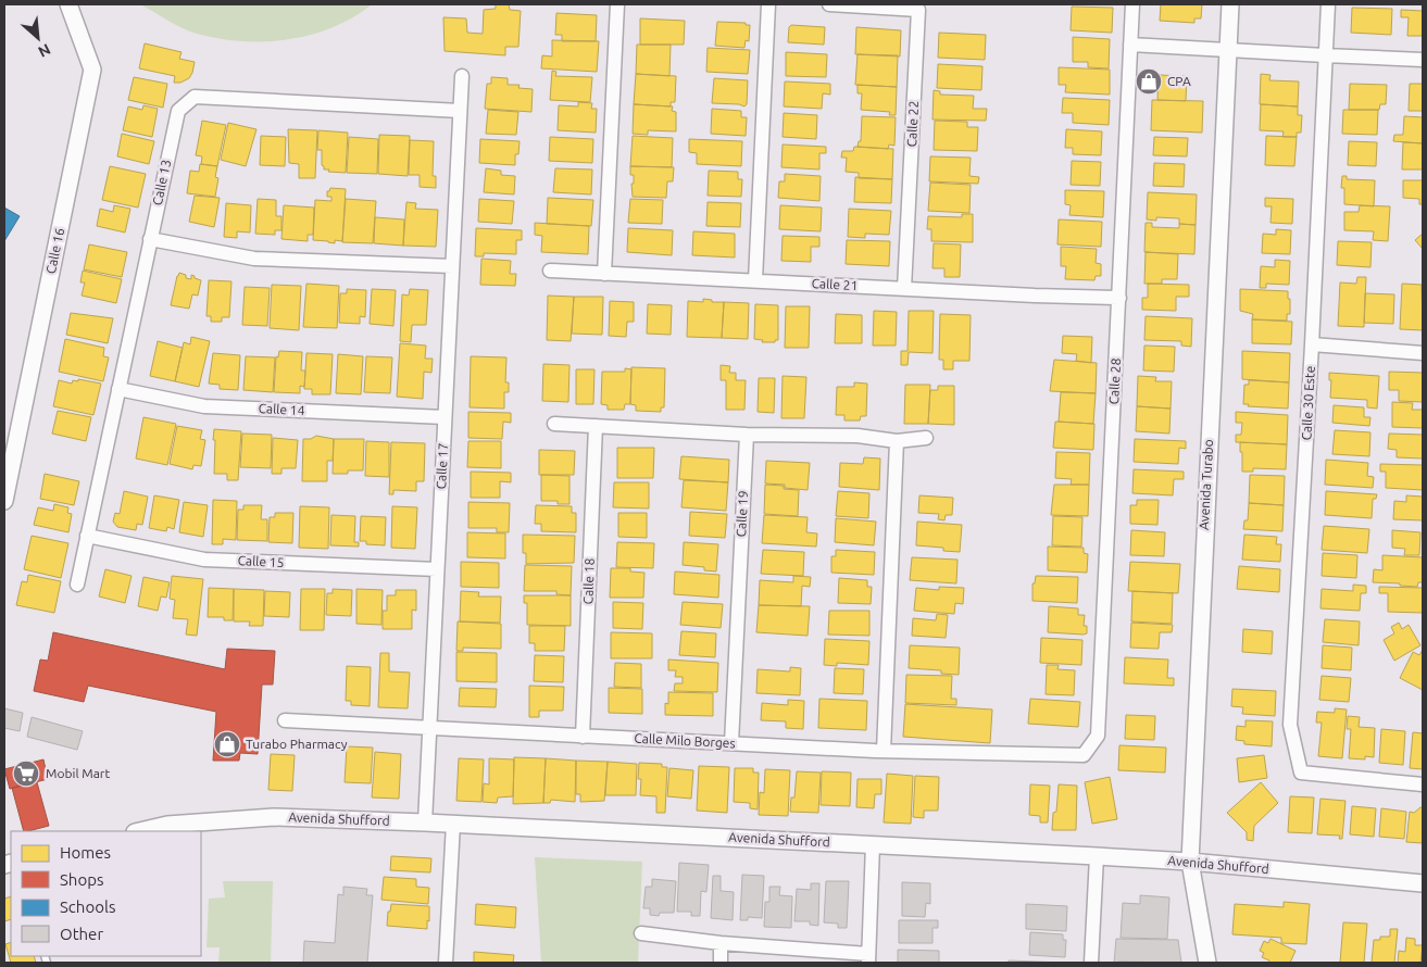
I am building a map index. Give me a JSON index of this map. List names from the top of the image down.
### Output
{
  "streets": {
    "street": [
      "Calle 22",
      "Calle 13",
      "Calle 16",
      "Calle 21",
      "Calle 28",
      "Calle 30 Este",
      "Calle 14",
      "Calle 17",
      "Avenida Turabo",
      "Calle 19",
      "Calle 15",
      "Calle 18",
      "Calle Milo Borges",
      "Avenida Shufford"
    ]
  },
  "crossings": [
    ["Calle 22", "Calle 21"],
    ["Calle 13", "Calle 14"],
    ["Calle 13", "Calle 17"],
    ["Calle 13", "Calle 15"],
    ["Calle 21", "Calle 28"],
    ["Calle 28", "Calle Milo Borges"],
    ["Calle 14", "Calle 17"],
    ["Calle 17", "Calle 15"],
    ["Calle 17", "Calle Milo Borges"],
    ["Calle 17", "Avenida Shufford"],
    ["Avenida Turabo", "Avenida Shufford"],
    ["Calle 19", "Calle Milo Borges"],
    ["Calle 18", "Calle Milo Borges"]
  ],
  "places": {
    "shop": ["CPA", "Turabo Pharmacy"],
    "supermarket": ["Mobil Mart"]
  },
  "legend": [
    "Homes",
    "Shops",
    "Schools",
    "Other"
  ],
  "north": "bottom right"
}
